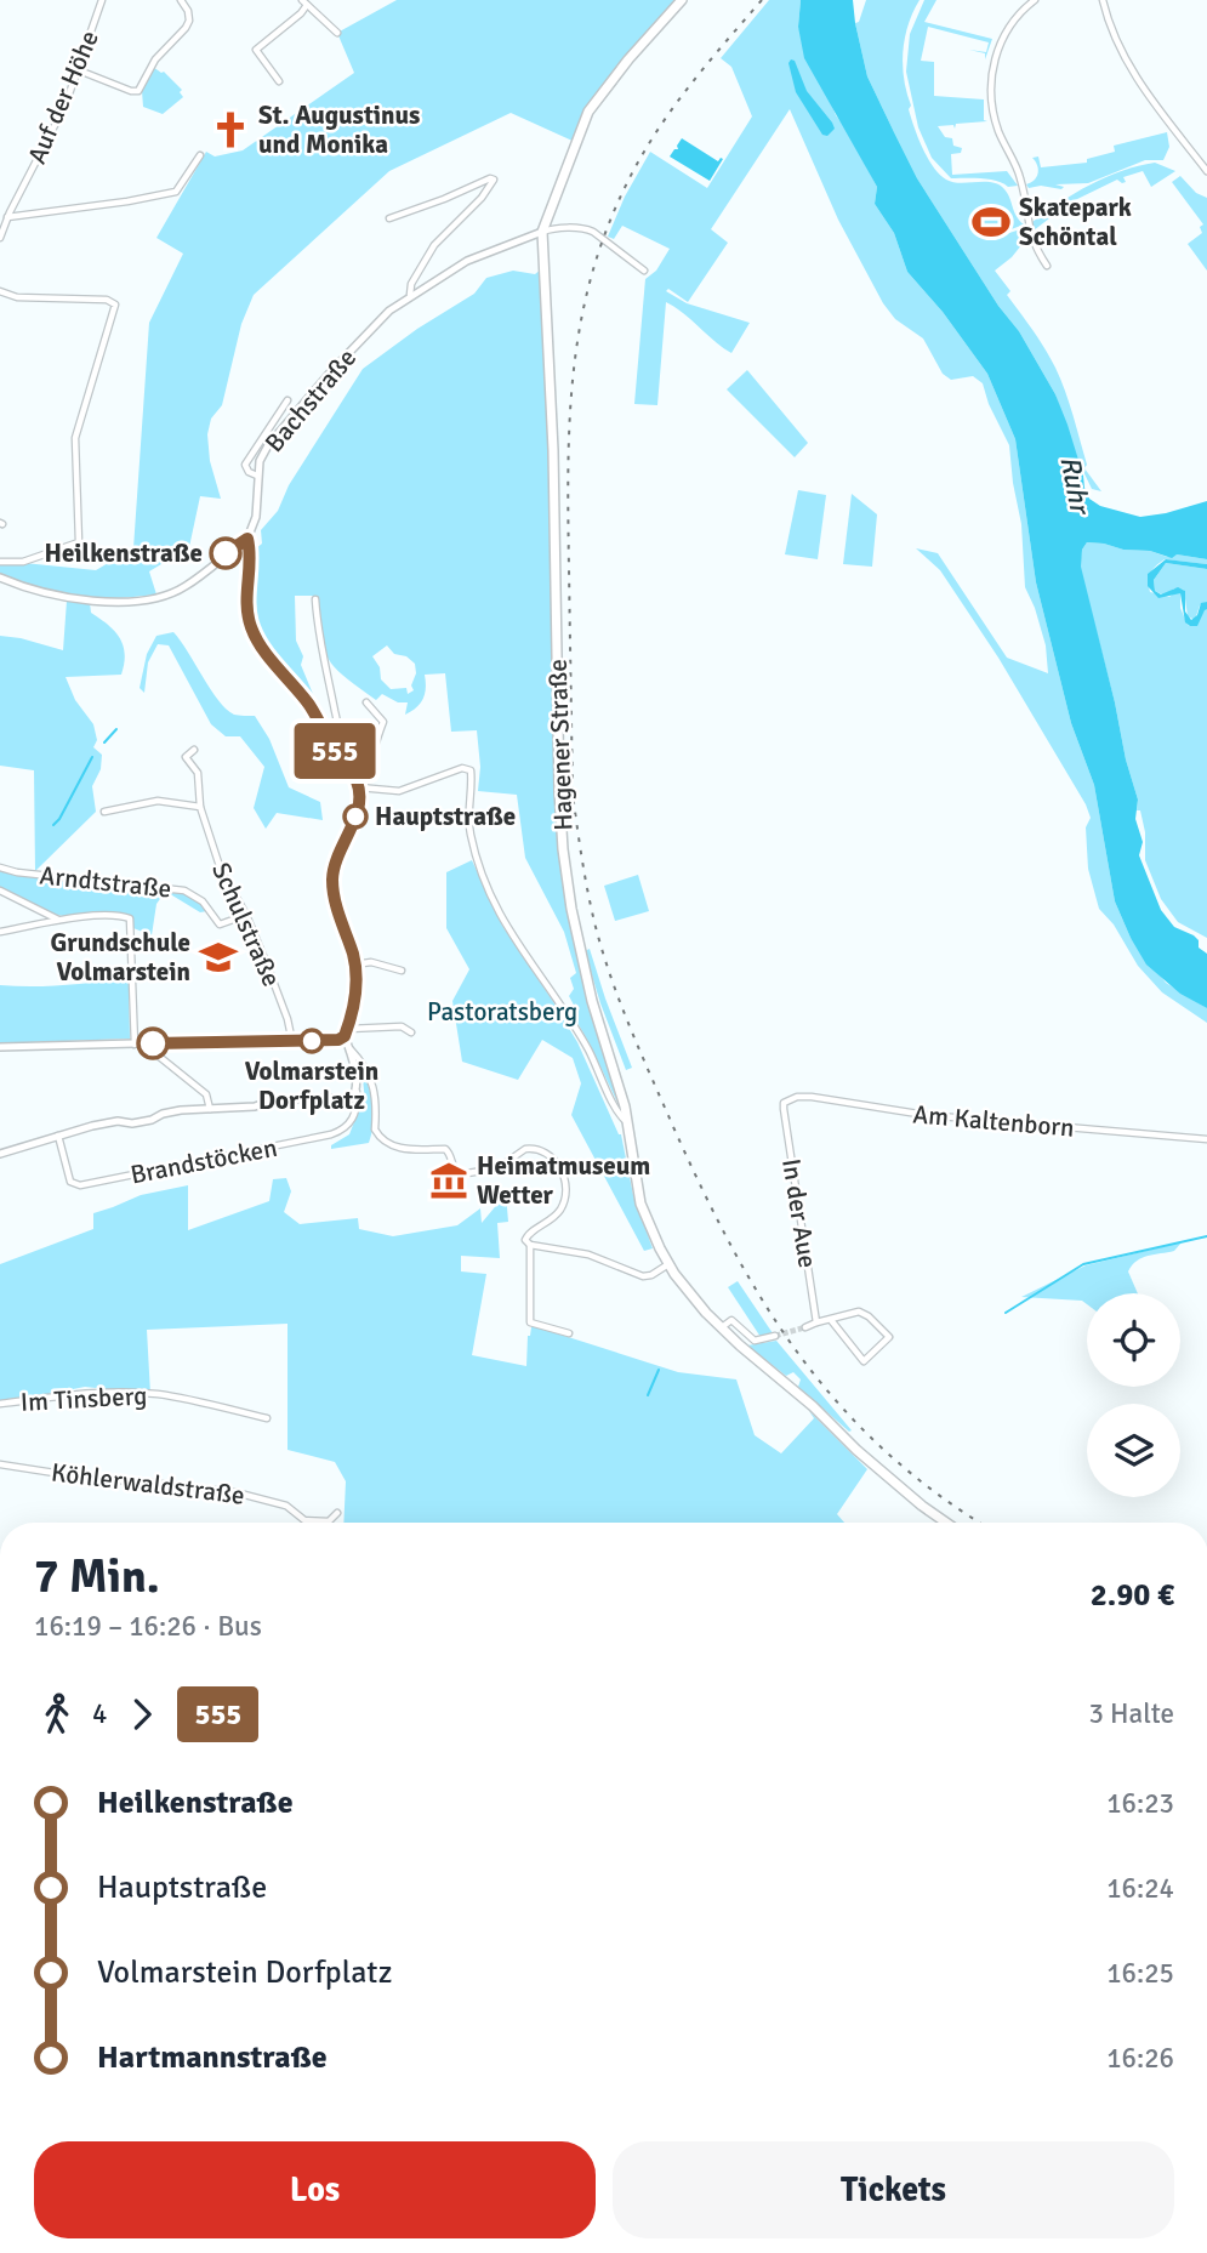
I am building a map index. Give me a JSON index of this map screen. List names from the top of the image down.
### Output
{
  "streets": {
    "main road": ["Hagener Straße"],
    "street": [
      "Auf der Höhe",
      "Bachstraße",
      "Arndtstraße",
      "Schulstraße",
      "Am Kaltenborn",
      "Brandstöcken",
      "In der Aue",
      "Im Tinsberg",
      "Köhlerwaldstraße"
    ]
  },
  "crossings": [
    ["Bachstraße", "Hagener Straße"],
    ["Arndtstraße", "Schulstraße"],
    ["Am Kaltenborn", "In der Aue"]
  ],
  "water": ["Ruhr"],
  "parks": ["Pastoratsberg"],
  "places": {
    "church": ["St. Augustinus und Monika"],
    "sports": ["Skatepark Schöntal"],
    "other": ["Heilkenstraße", "Hauptstraße", "Volmarstein Dorfplatz"],
    "school or university": ["Grundschule Volmarstein"],
    "museum": ["Heimatmuseum Wetter"]
  },
  "lines": ["bus line 555"],
  "page": {
    "on_map": "555",
    "heading": ["7 Min.", "16:19 – 16:26 · Bus", "2.90 €"],
    "legs": ["4", "555", "3 Halte"],
    "list": [
      {
        "name": "Heilkenstraße",
        "value": "16:23"
      },
      {
        "name": "Hauptstraße",
        "value": "16:24"
      },
      {
        "name": "Volmarstein Dorfplatz",
        "value": "16:25"
      },
      {
        "name": "Hartmannstraße",
        "value": "16:26"
      }
    ],
    "buttons": ["Los", "Tickets"]
  }
}
